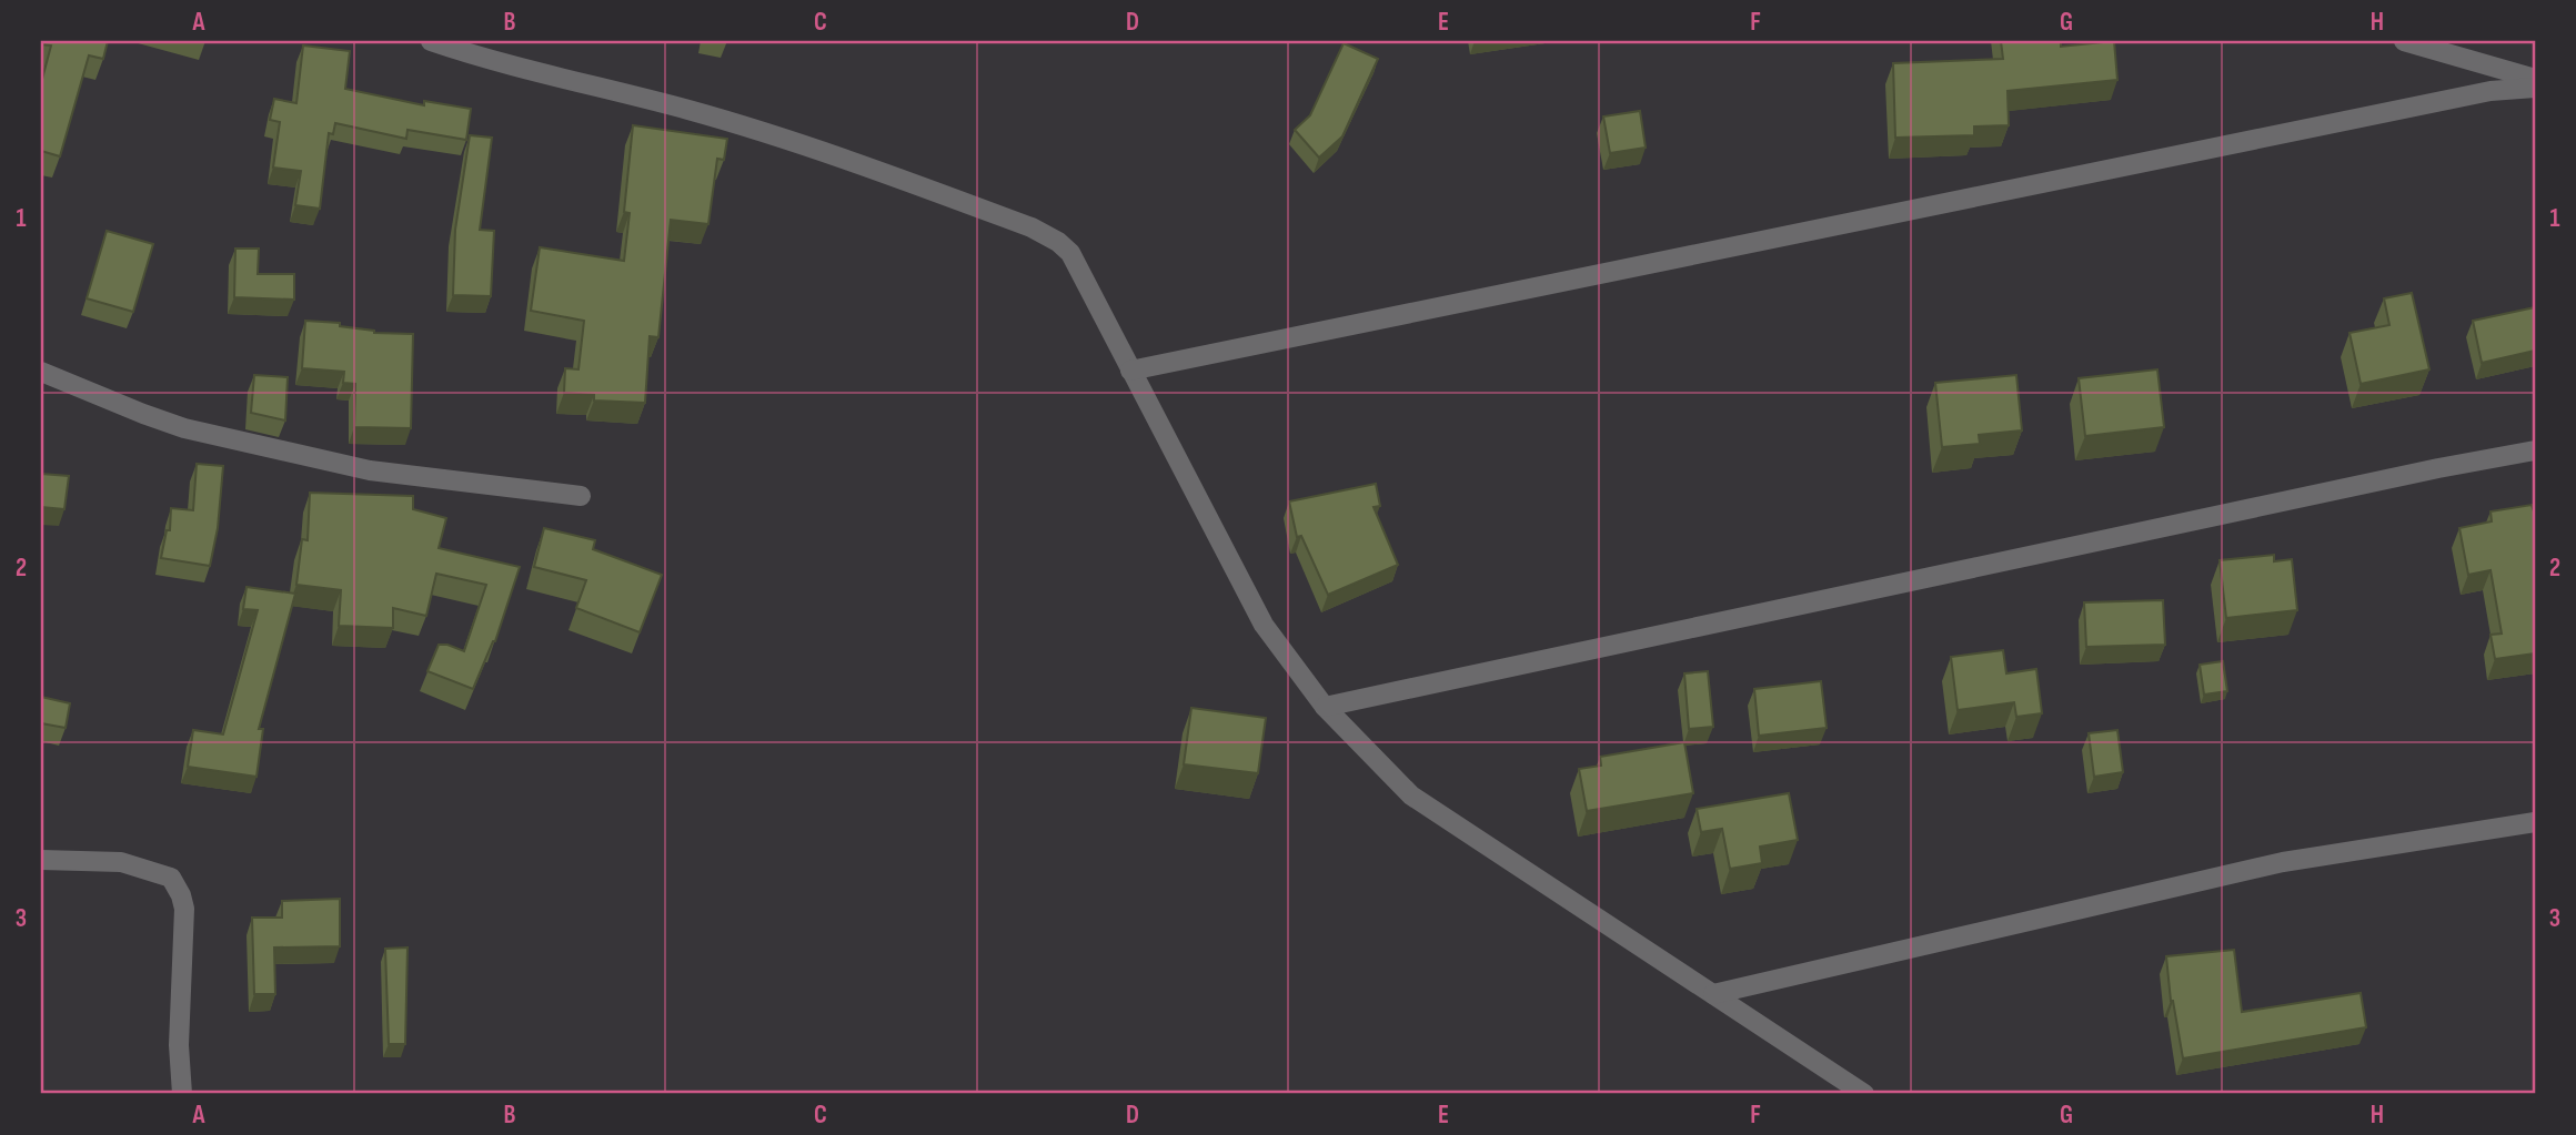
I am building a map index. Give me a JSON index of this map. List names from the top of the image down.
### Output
{
  "grid": {
    "columns": [
      "A",
      "B",
      "C",
      "D",
      "E",
      "F",
      "G",
      "H"
    ],
    "rows": ["1", "2", "3"]
  }
}
